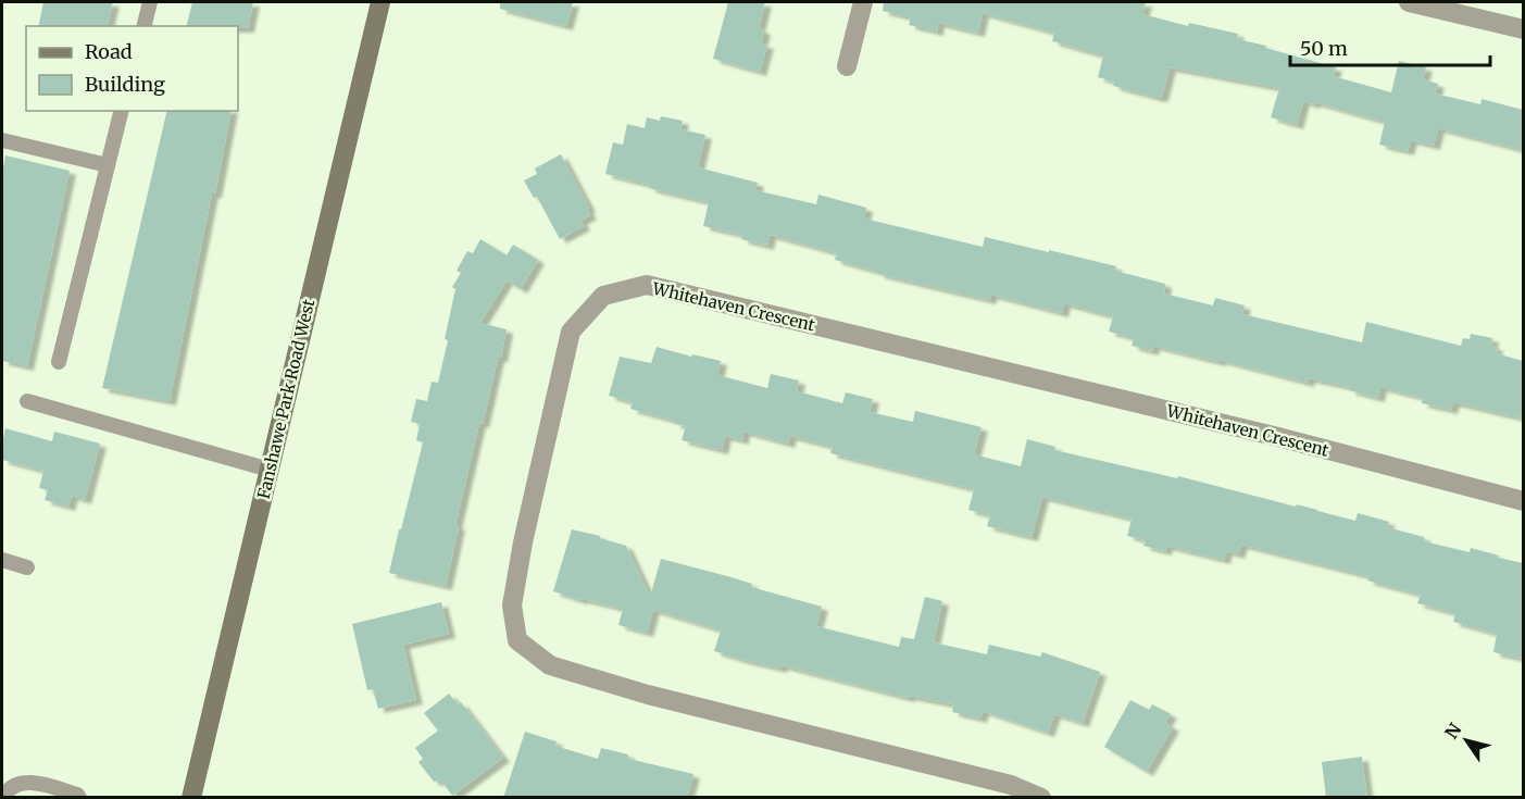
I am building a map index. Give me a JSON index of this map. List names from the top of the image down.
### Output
{
  "streets": {
    "main road": ["Fanshawe Park Road West"],
    "street": ["Whitehaven Crescent"]
  },
  "legend": ["Road", "Building"],
  "scale_bar": "50 m",
  "north": "top left"
}
